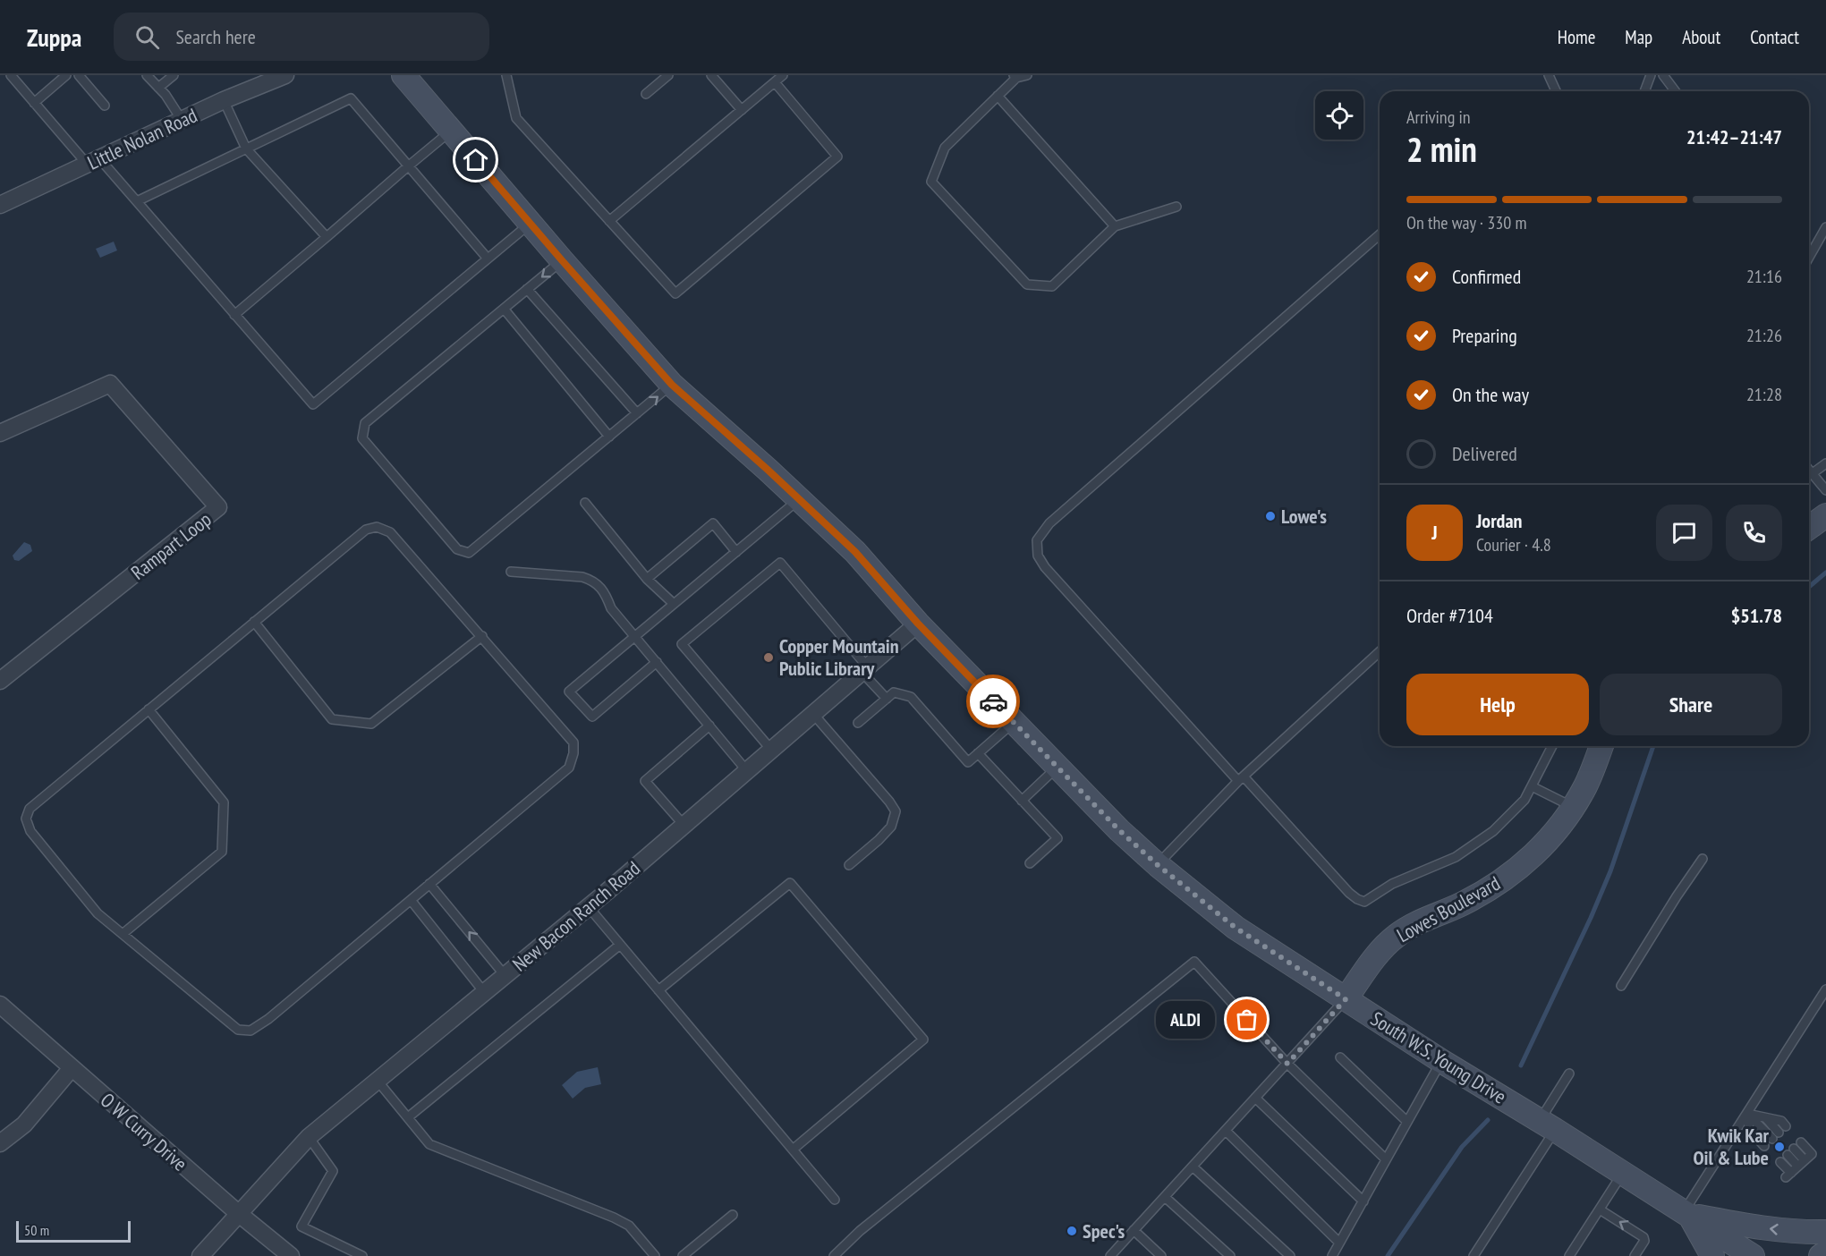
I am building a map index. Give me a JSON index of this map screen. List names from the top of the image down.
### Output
{
  "streets": {
    "main road": ["Lowes Boulevard", "South W.S. Young Drive"],
    "street": [
      "Little Nolan Road",
      "Rampart Loop",
      "New Bacon Ranch Road",
      "O W Curry Drive"
    ]
  },
  "crossings": [
    ["Lowes Boulevard", "South W.S. Young Drive"],
    ["New Bacon Ranch Road", "South W.S. Young Drive"],
    ["New Bacon Ranch Road", "O W Curry Drive"]
  ],
  "places": [
    "Lowe's",
    "Copper Mountain Public Library",
    "ALDI",
    "Kwik Kar Oil & Lube",
    "Spec's"
  ],
  "scale_bar": "50 m",
  "page": {
    "header": "Zuppa",
    "search": "Search here",
    "nav": [
      "Home",
      "Map",
      "About",
      "Contact"
    ],
    "heading": ["2 min", "Arriving in", "21:42–21:47"],
    "panel": [
      "Jordan",
      "Courier · 4.8",
      "Order #7104",
      "$51.78"
    ],
    "bar": "On the way · 330 m",
    "list": [
      ["Confirmed", "21:16"],
      ["Preparing", "21:26"],
      ["On the way", "21:28"],
      "Delivered"
    ],
    "round": "J",
    "buttons": ["Help", "Share"],
    "bubble": "ALDI",
    "scale": "50 m"
  }
}
